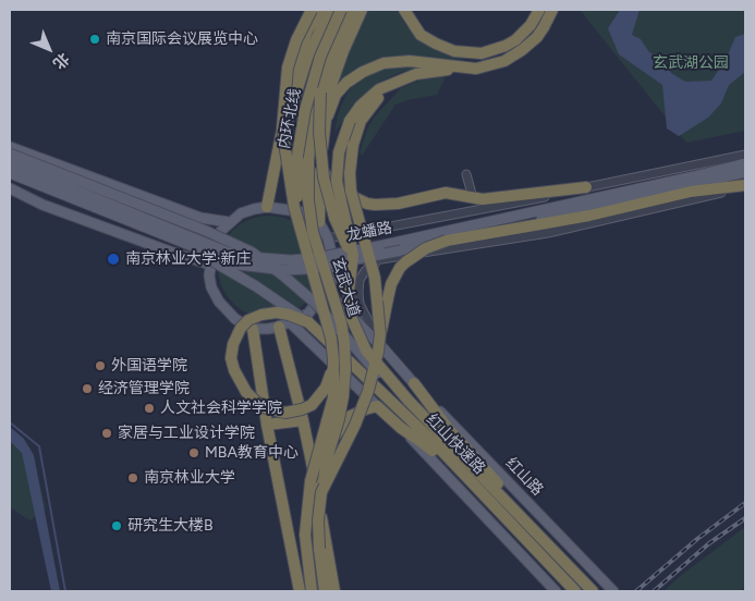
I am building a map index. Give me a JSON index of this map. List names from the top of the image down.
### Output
{
  "streets": {
    "highway": ["内环北线", "玄武大道", "红山快速路"],
    "main road": ["龙蟠路", "红山路"]
  },
  "crossings": [
    ["内环北线", "玄武大道"],
    ["龙蟠路", "红山路"]
  ],
  "parks": ["玄武湖公园"],
  "places": [
    "南京国际会议展览中心",
    "南京林业大学·新庄",
    "外国语学院",
    "经济管理学院",
    "人文社会科学学院",
    "家居与工业设计学院",
    "MBA教育中心",
    "南京林业大学",
    "研究生大楼B"
  ],
  "north": "bottom right"
}
